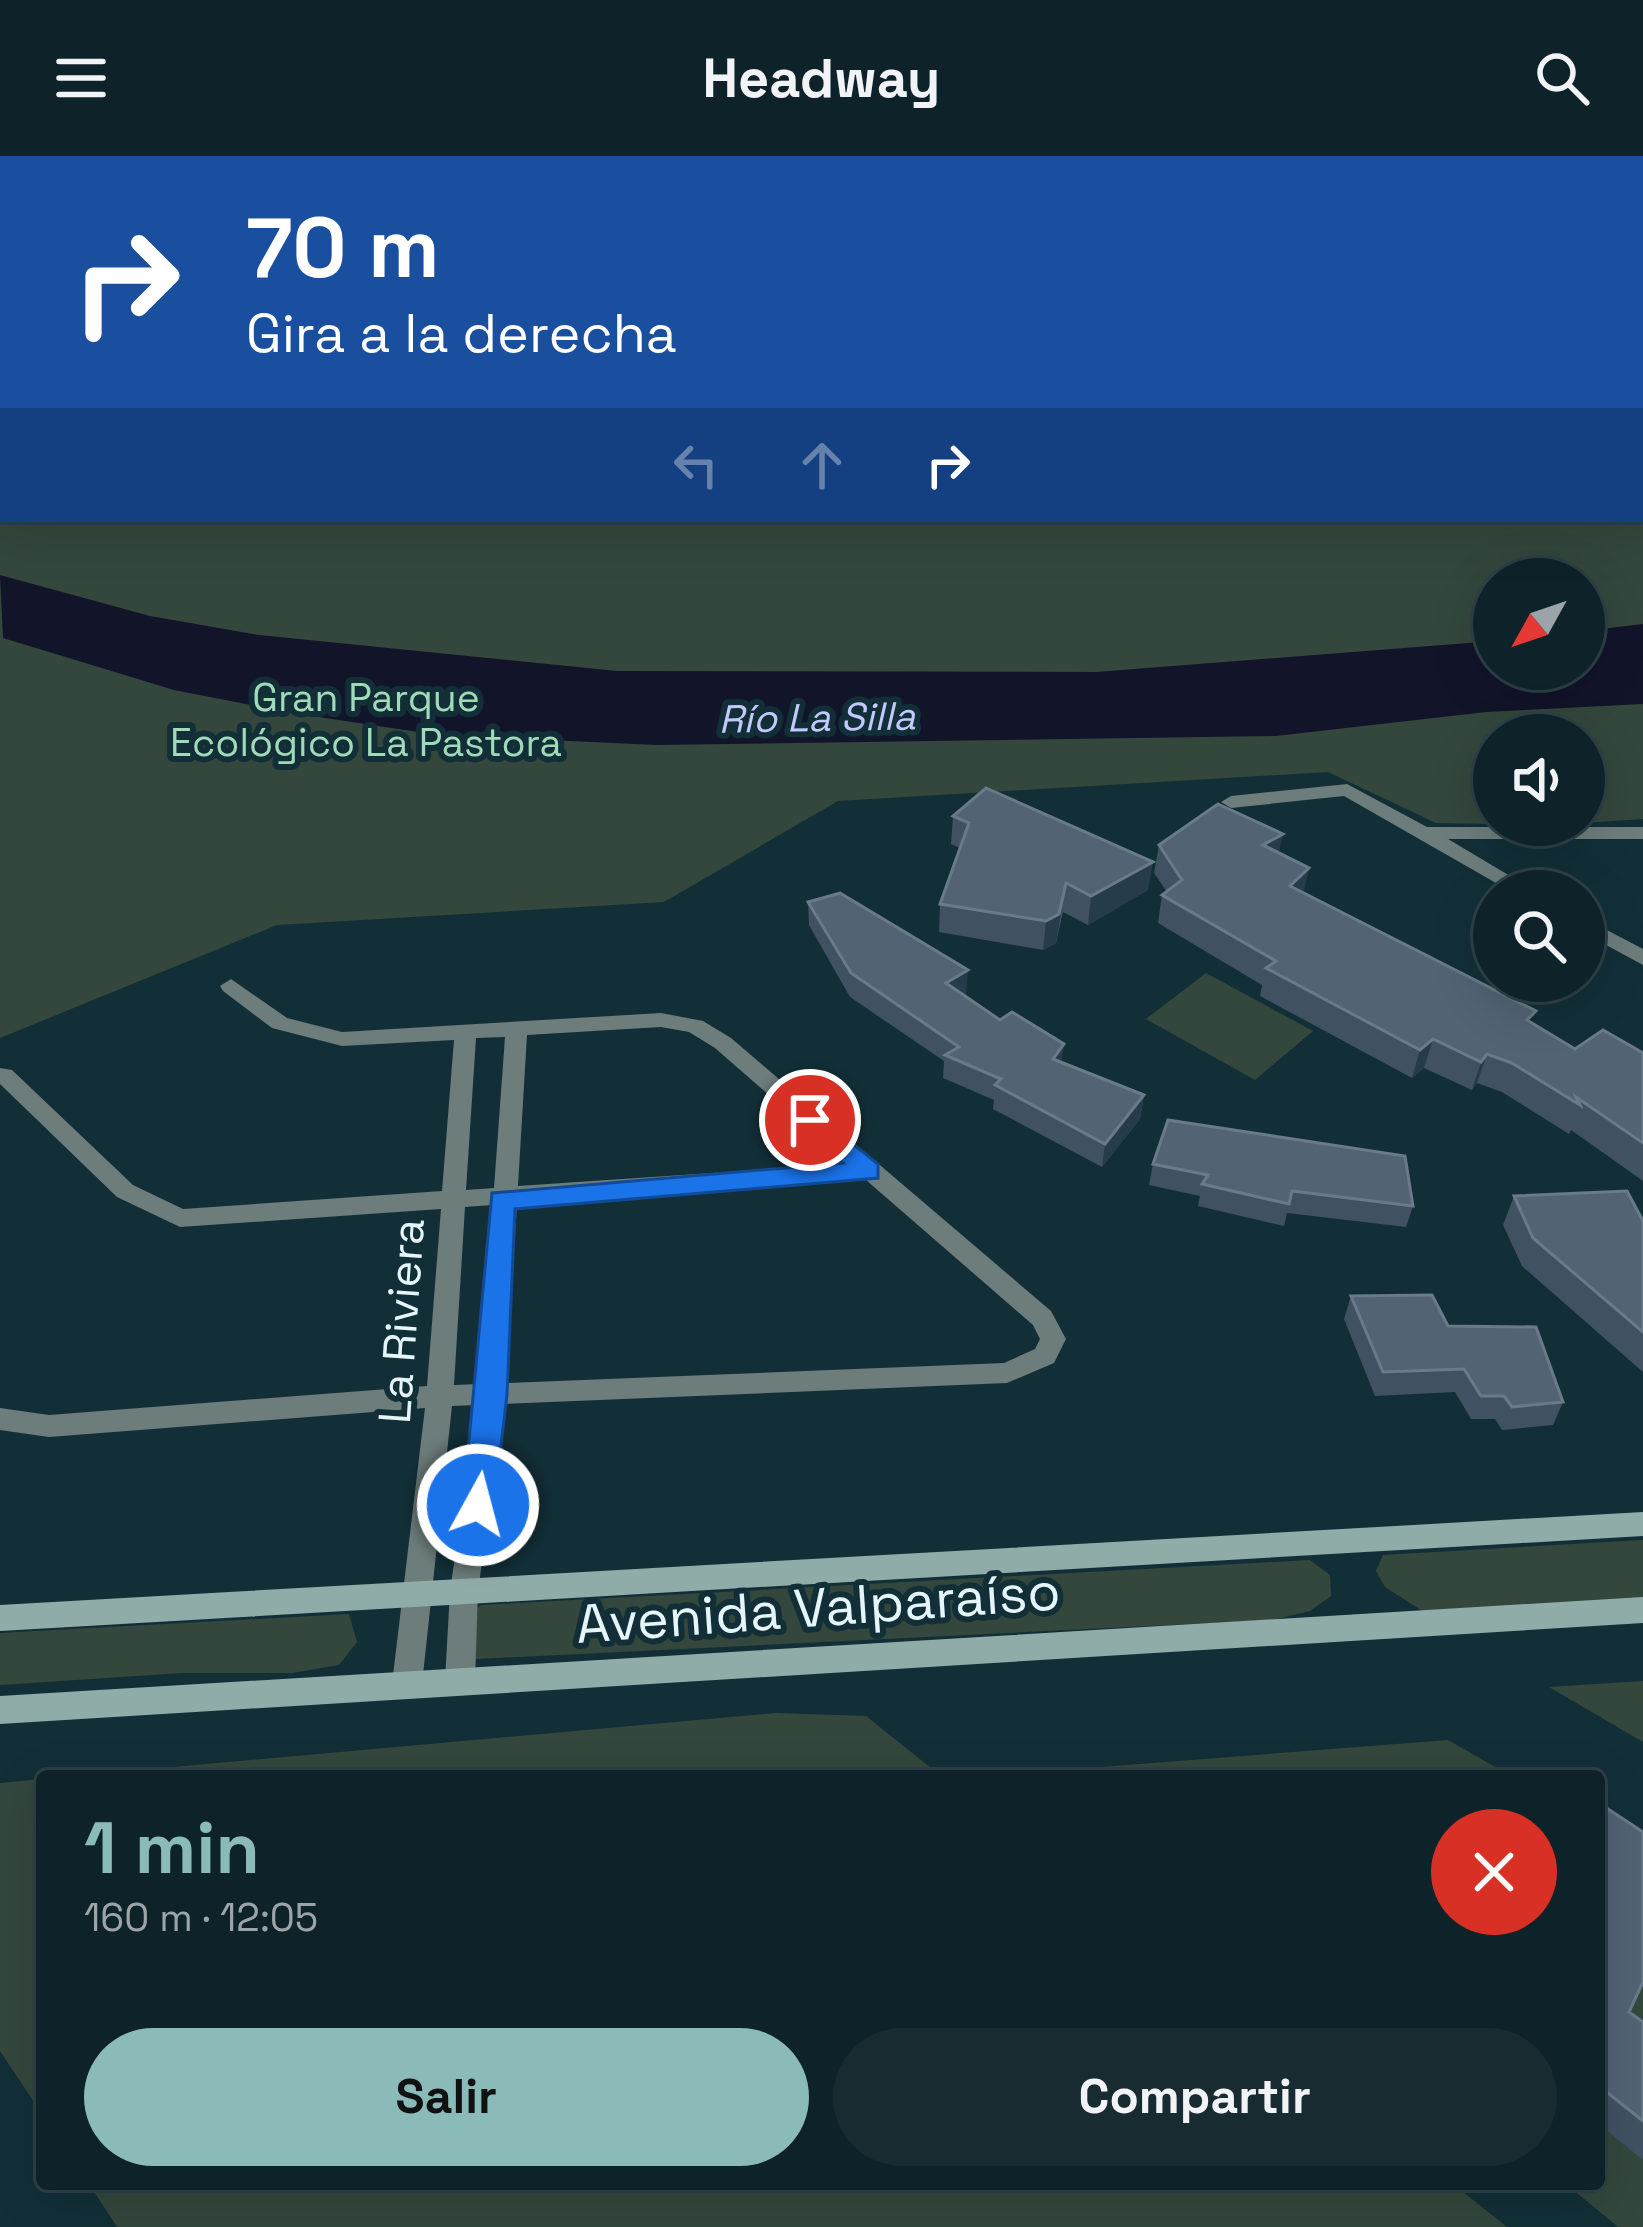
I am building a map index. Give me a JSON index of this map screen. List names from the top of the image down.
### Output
{
  "streets": {
    "main road": ["Avenida Valparaíso"],
    "street": ["La Riviera"]
  },
  "crossings": [
    ["La Riviera", "Avenida Valparaíso"]
  ],
  "water": ["Río La Silla"],
  "parks": ["Gran Parque Ecológico La Pastora"],
  "north": "bottom left",
  "page": {
    "header": "Headway",
    "turn": ["70 m", "Gira a la derecha"],
    "heading": ["1 min", "160 m · 12:05"],
    "buttons": ["Salir", "Compartir"]
  }
}
